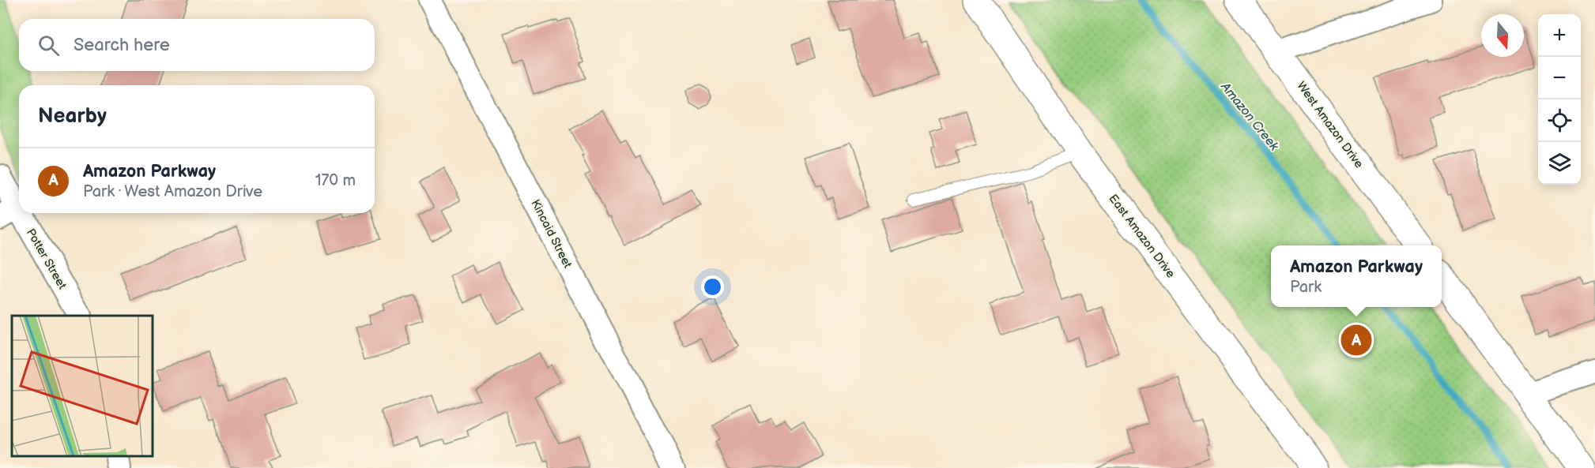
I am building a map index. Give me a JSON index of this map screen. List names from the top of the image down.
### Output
{
  "streets": {
    "street": [
      "West Amazon Drive",
      "Kincaid Street",
      "East Amazon Drive",
      "Potter Street"
    ]
  },
  "water": ["Amazon Creek"],
  "north": "bottom",
  "page": {
    "map_buttons": ["+", "−"],
    "search": "Search here",
    "heading": "Nearby",
    "list": [
      {
        "mark": "A",
        "name": "Amazon Parkway",
        "note": "Park · West Amazon Drive",
        "value": "170 m"
      }
    ],
    "popup": ["Amazon Parkway", "Park"],
    "pins": "A"
  }
}
